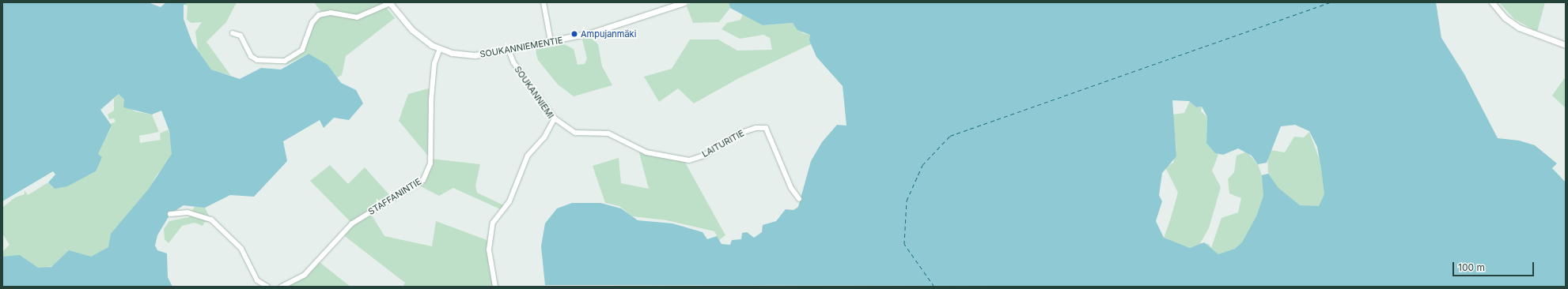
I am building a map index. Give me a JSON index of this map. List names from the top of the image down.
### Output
{
  "streets": {
    "street": [
      "SOUKANNIEMENTIE",
      "SOUKANNIEMI",
      "LAITURITIE",
      "STAFFANINTIE"
    ]
  },
  "crossings": [
    ["SOUKANNIEMENTIE", "SOUKANNIEMI"],
    ["SOUKANNIEMENTIE", "STAFFANINTIE"],
    ["SOUKANNIEMI", "LAITURITIE"]
  ],
  "places": ["Ampujanmäki"],
  "scale_bar": "100 m"
}
